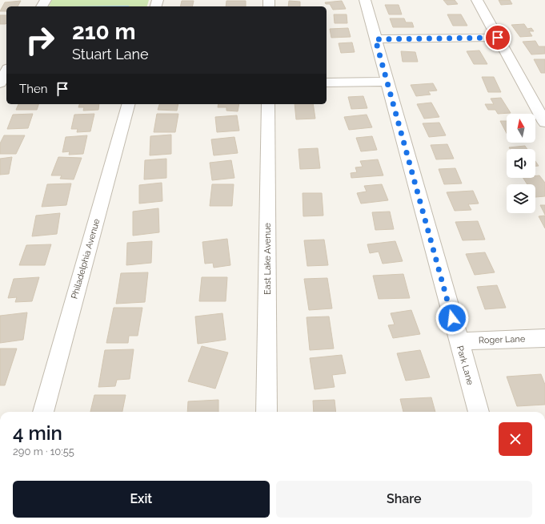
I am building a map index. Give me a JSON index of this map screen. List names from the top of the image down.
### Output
{
  "streets": {
    "street": [
      "Philadelphia Avenue",
      "East Lake Avenue",
      "Roger Lane",
      "Park Lane"
    ]
  },
  "crossings": [
    ["Roger Lane", "Park Lane"]
  ],
  "north": "top",
  "page": {
    "turn": ["210 m", "Stuart Lane"],
    "then": "Then",
    "heading": ["4 min", "290 m · 10:55"],
    "buttons": ["Exit", "Share"]
  }
}
